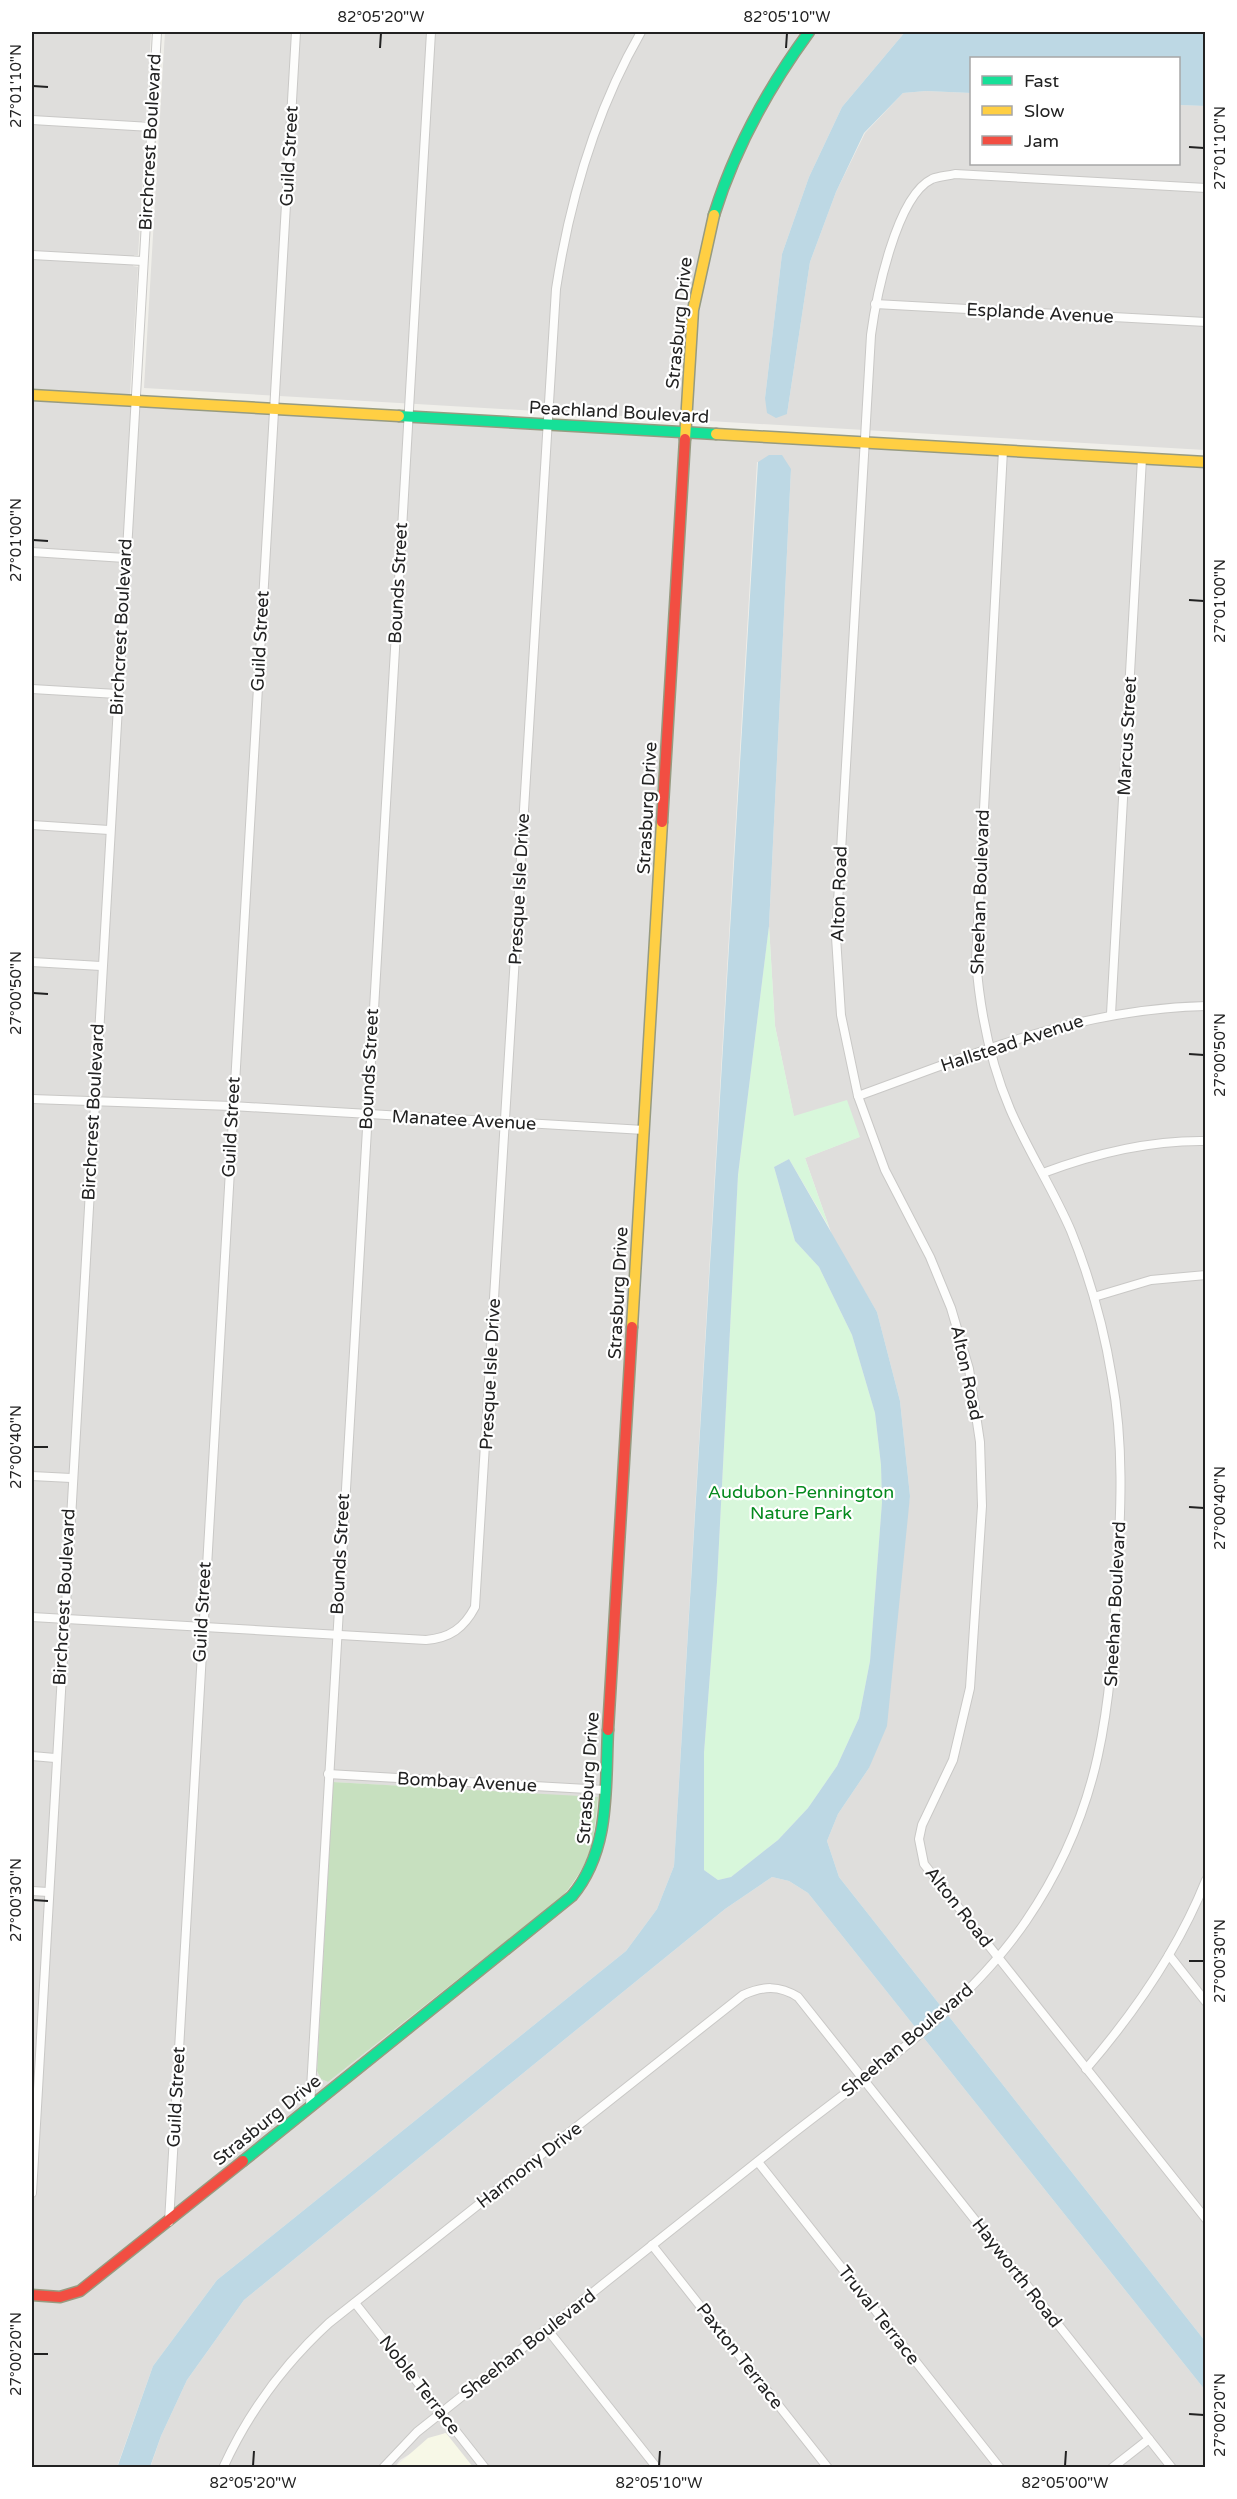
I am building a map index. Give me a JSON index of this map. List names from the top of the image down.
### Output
{
  "streets": {
    "street": [
      "Birchcrest Boulevard",
      "Guild Street",
      "Esplande Avenue",
      "Strasburg Drive",
      "Peachland Boulevard",
      "Bounds Street",
      "Marcus Street",
      "Presque Isle Drive",
      "Sheehan Boulevard",
      "Alton Road",
      "Hallstead Avenue",
      "Manatee Avenue",
      "Bombay Avenue",
      "Harmony Drive",
      "Hayworth Road",
      "Truval Terrace",
      "Paxton Terrace",
      "Noble Terrace"
    ]
  },
  "crossings": [
    ["Birchcrest Boulevard", "Peachland Boulevard"],
    ["Birchcrest Boulevard", "Presque Isle Drive"],
    ["Birchcrest Boulevard", "Manatee Avenue"],
    ["Guild Street", "Strasburg Drive"],
    ["Guild Street", "Peachland Boulevard"],
    ["Guild Street", "Presque Isle Drive"],
    ["Guild Street", "Manatee Avenue"],
    ["Esplande Avenue", "Alton Road"],
    ["Strasburg Drive", "Peachland Boulevard"],
    ["Strasburg Drive", "Bounds Street"],
    ["Strasburg Drive", "Manatee Avenue"],
    ["Strasburg Drive", "Bombay Avenue"],
    ["Peachland Boulevard", "Bounds Street"],
    ["Peachland Boulevard", "Marcus Street"],
    ["Peachland Boulevard", "Presque Isle Drive"],
    ["Peachland Boulevard", "Sheehan Boulevard"],
    ["Peachland Boulevard", "Alton Road"],
    ["Bounds Street", "Presque Isle Drive"],
    ["Bounds Street", "Manatee Avenue"],
    ["Bounds Street", "Bombay Avenue"],
    ["Marcus Street", "Hallstead Avenue"],
    ["Presque Isle Drive", "Manatee Avenue"],
    ["Sheehan Boulevard", "Alton Road"],
    ["Sheehan Boulevard", "Hallstead Avenue"],
    ["Sheehan Boulevard", "Harmony Drive"],
    ["Sheehan Boulevard", "Hayworth Road"],
    ["Sheehan Boulevard", "Truval Terrace"],
    ["Sheehan Boulevard", "Paxton Terrace"],
    ["Sheehan Boulevard", "Noble Terrace"],
    ["Alton Road", "Hallstead Avenue"],
    ["Harmony Drive", "Hayworth Road"],
    ["Harmony Drive", "Noble Terrace"]
  ],
  "parks": ["Audubon-Pennington Nature Park"],
  "legend": ["Fast", "Slow", "Jam"],
  "coordinates": [
    "82°05'20\"W",
    "82°05'10\"W",
    "27°01'10\"N",
    "27°01'00\"N",
    "27°00'50\"N",
    "27°00'40\"N",
    "27°00'30\"N",
    "27°00'20\"N",
    "82°05'00\"W"
  ]
}
